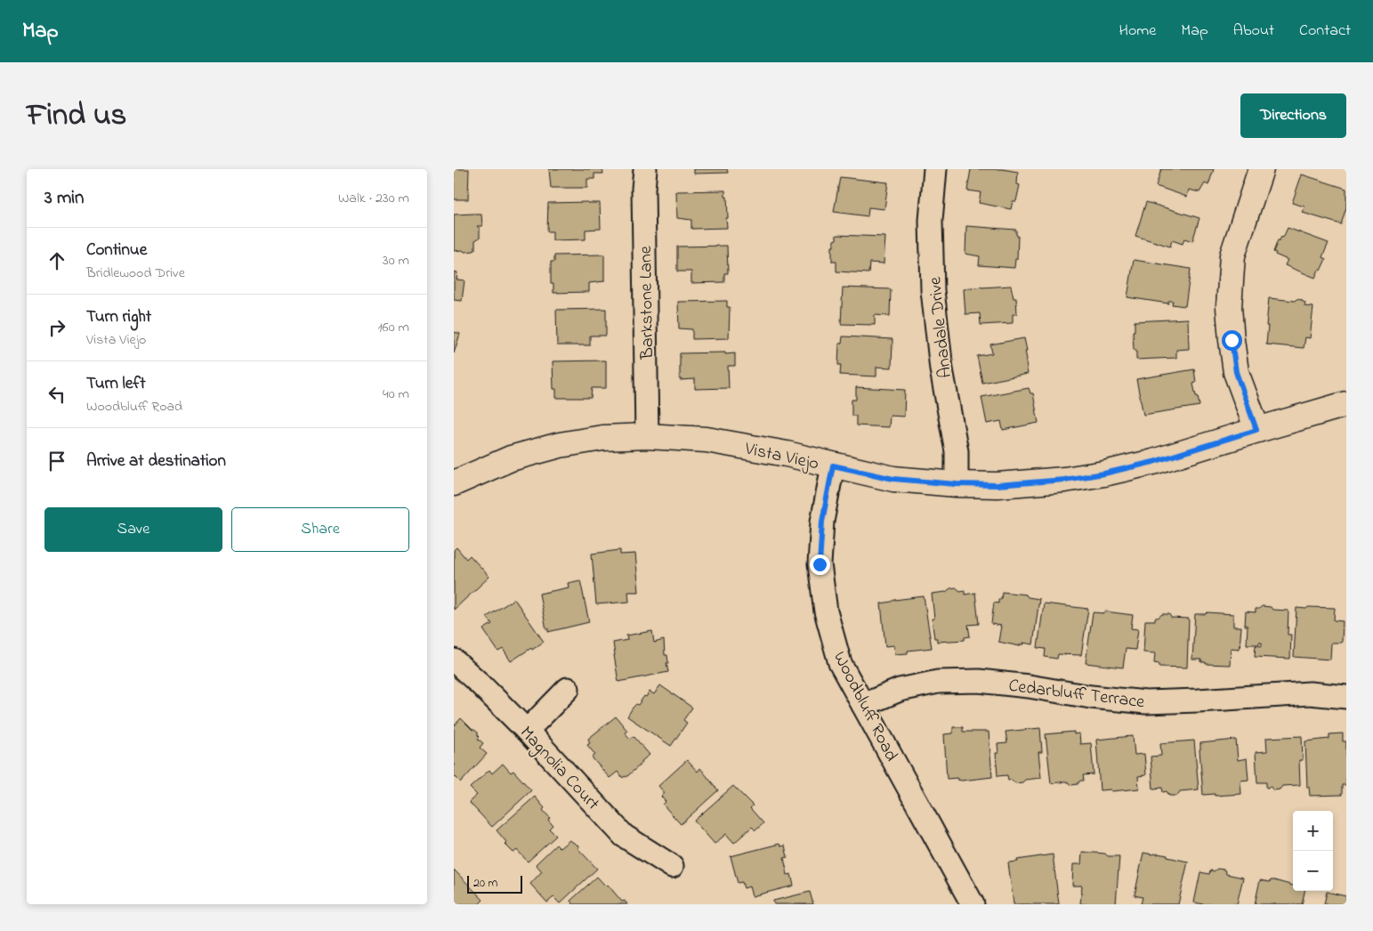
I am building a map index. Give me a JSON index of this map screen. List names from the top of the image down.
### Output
{
  "streets": {
    "street": [
      "Barkstone Lane",
      "Anadale Drive",
      "Vista Viejo",
      "Cedarbluff Terrace",
      "Woodbluff Road",
      "Magnolia Court"
    ]
  },
  "crossings": [
    ["Barkstone Lane", "Vista Viejo"],
    ["Anadale Drive", "Vista Viejo"],
    ["Vista Viejo", "Woodbluff Road"],
    ["Cedarbluff Terrace", "Woodbluff Road"]
  ],
  "scale_bar": "20 m",
  "page": {
    "header": "Map",
    "nav": [
      "Home",
      "Map",
      "About",
      "Contact"
    ],
    "title": "Find us",
    "buttons": [
      "Directions",
      ["Save", "Share"]
    ],
    "heading": ["3 min", "Walk · 230 m"],
    "list": [
      ["Continue", "Bridlewood Drive", "30 m"],
      ["Turn right", "Vista Viejo", "160 m"],
      ["Turn left", "Woodbluff Road", "40 m"],
      "Arrive at destination"
    ],
    "map_buttons": ["+", "−"],
    "scale": "20 m"
  }
}
